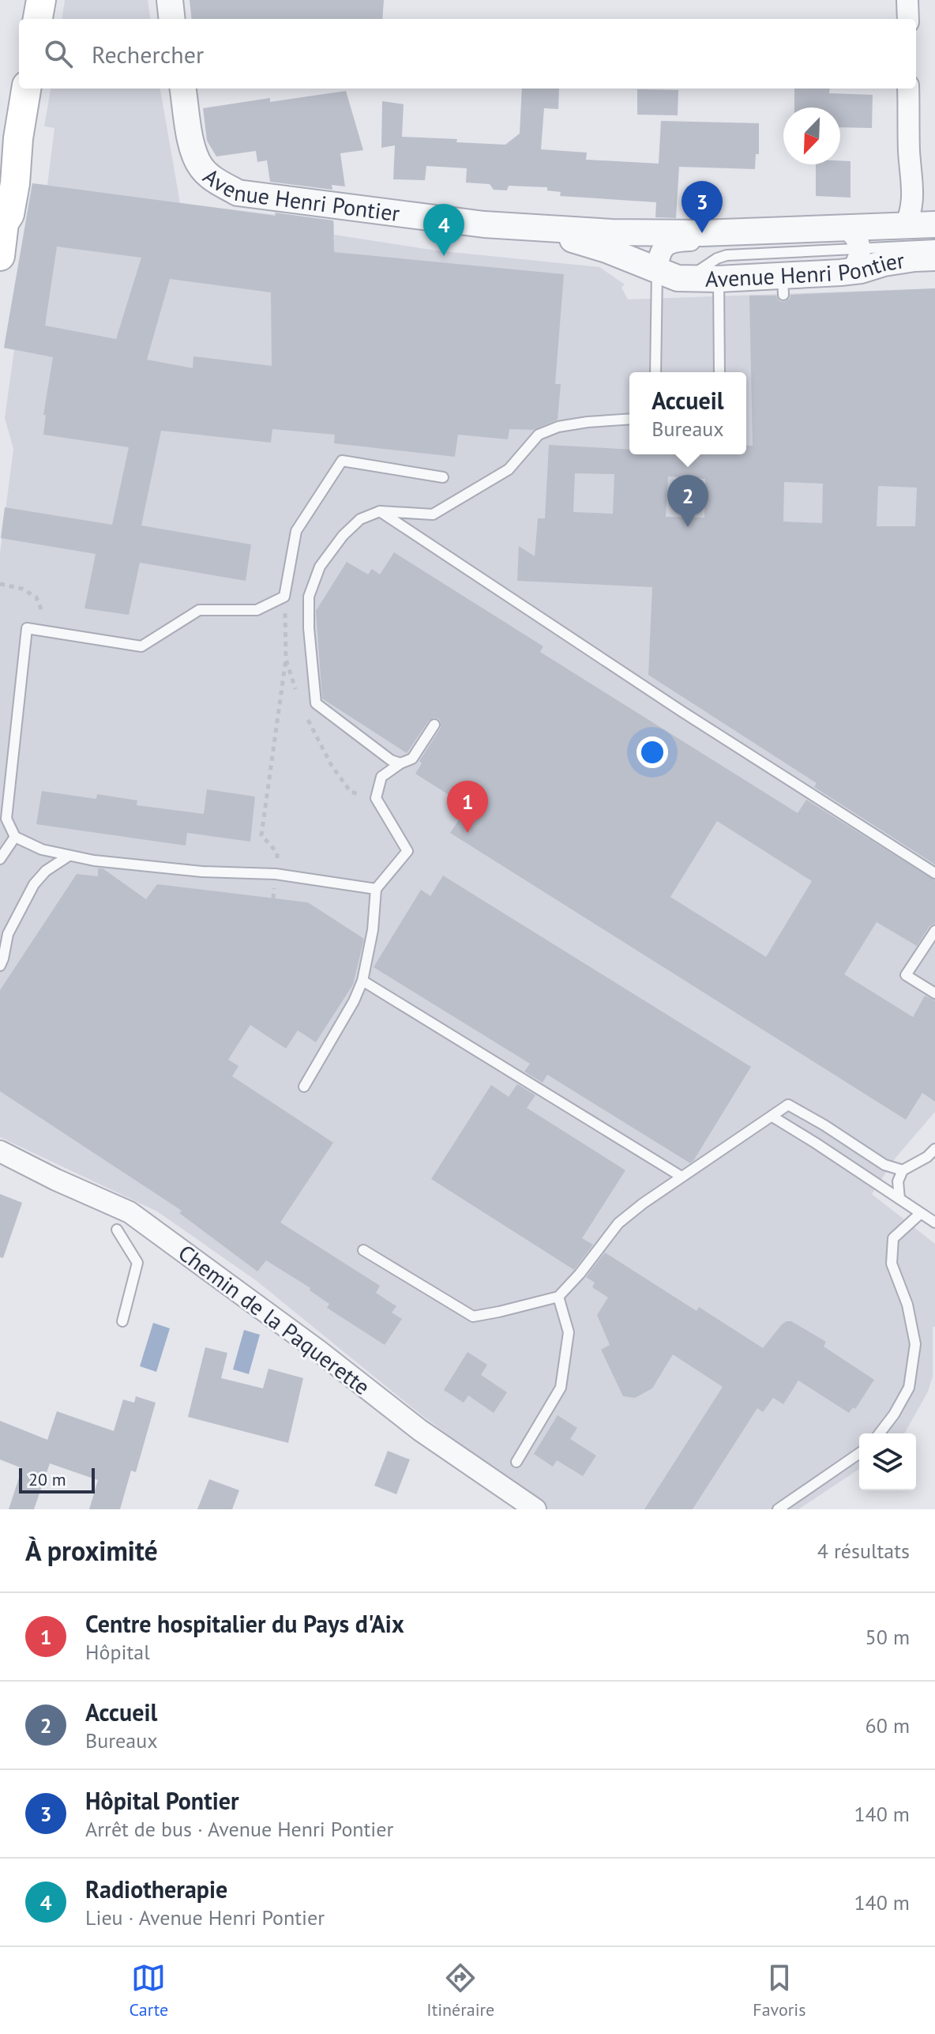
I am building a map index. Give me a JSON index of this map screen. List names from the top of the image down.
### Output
{
  "streets": {
    "street": ["Avenue Henri Pontier", "Chemin de la Paquerette"]
  },
  "scale_bar": "20 m",
  "north": "bottom left",
  "page": {
    "search": "Rechercher",
    "pins": [
      "3",
      "4",
      "2",
      "1"
    ],
    "popup": ["Accueil", "Bureaux"],
    "scale": "20 m",
    "heading": ["À proximité", "4 résultats"],
    "list": [
      {
        "mark": "1",
        "name": "Centre hospitalier du Pays d'Aix",
        "note": "Hôpital",
        "value": "50 m"
      },
      {
        "mark": "2",
        "name": "Accueil",
        "note": "Bureaux",
        "value": "60 m"
      },
      {
        "mark": "3",
        "name": "Hôpital Pontier",
        "note": "Arrêt de bus · Avenue Henri Pontier",
        "value": "140 m"
      },
      {
        "mark": "4",
        "name": "Radiotherapie",
        "note": "Lieu · Avenue Henri Pontier",
        "value": "140 m"
      }
    ],
    "nav": ["Carte", "Itinéraire", "Favoris"]
  }
}
